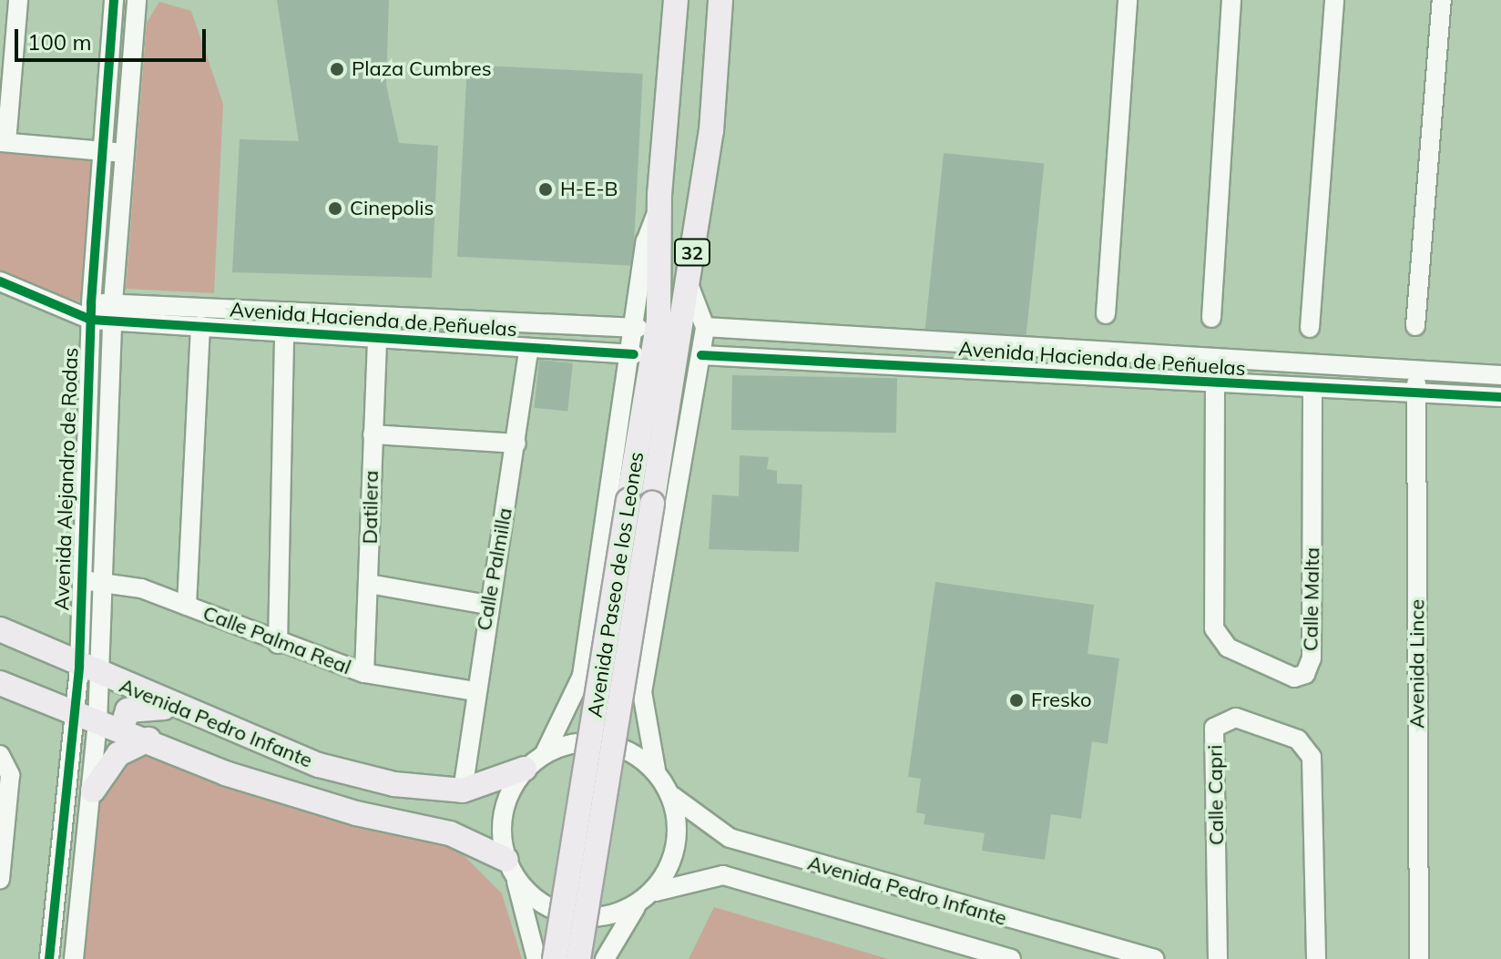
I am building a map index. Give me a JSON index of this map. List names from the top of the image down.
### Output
{
  "streets": {
    "main road": ["32", "Avenida Paseo de los Leones", "Avenida Pedro Infante"],
    "street": [
      "Avenida Hacienda de Peñuelas",
      "Avenida Alejandro de Rodas",
      "Datilera",
      "Calle Palmilla",
      "Calle Malta",
      "Calle Palma Real",
      "Avenida Lince",
      "Calle Capri"
    ]
  },
  "crossings": [
    ["Avenida Hacienda de Peñuelas", "Avenida Alejandro de Rodas"],
    ["Avenida Hacienda de Peñuelas", "Datilera"],
    ["Avenida Hacienda de Peñuelas", "Calle Palmilla"],
    ["Avenida Hacienda de Peñuelas", "Avenida Paseo de los Leones"],
    ["Avenida Hacienda de Peñuelas", "Calle Malta"],
    ["Avenida Hacienda de Peñuelas", "Avenida Lince"],
    ["Avenida Alejandro de Rodas", "Calle Palma Real"],
    ["Avenida Alejandro de Rodas", "Avenida Pedro Infante"],
    ["Datilera", "Calle Palma Real"],
    ["Calle Palmilla", "Calle Palma Real"],
    ["Calle Palmilla", "Avenida Pedro Infante"],
    ["Avenida Paseo de los Leones", "Avenida Pedro Infante"]
  ],
  "places": [
    "Plaza Cumbres",
    "H-E-B",
    "Cinepolis",
    "Fresko"
  ],
  "scale_bar": "100 m"
}
